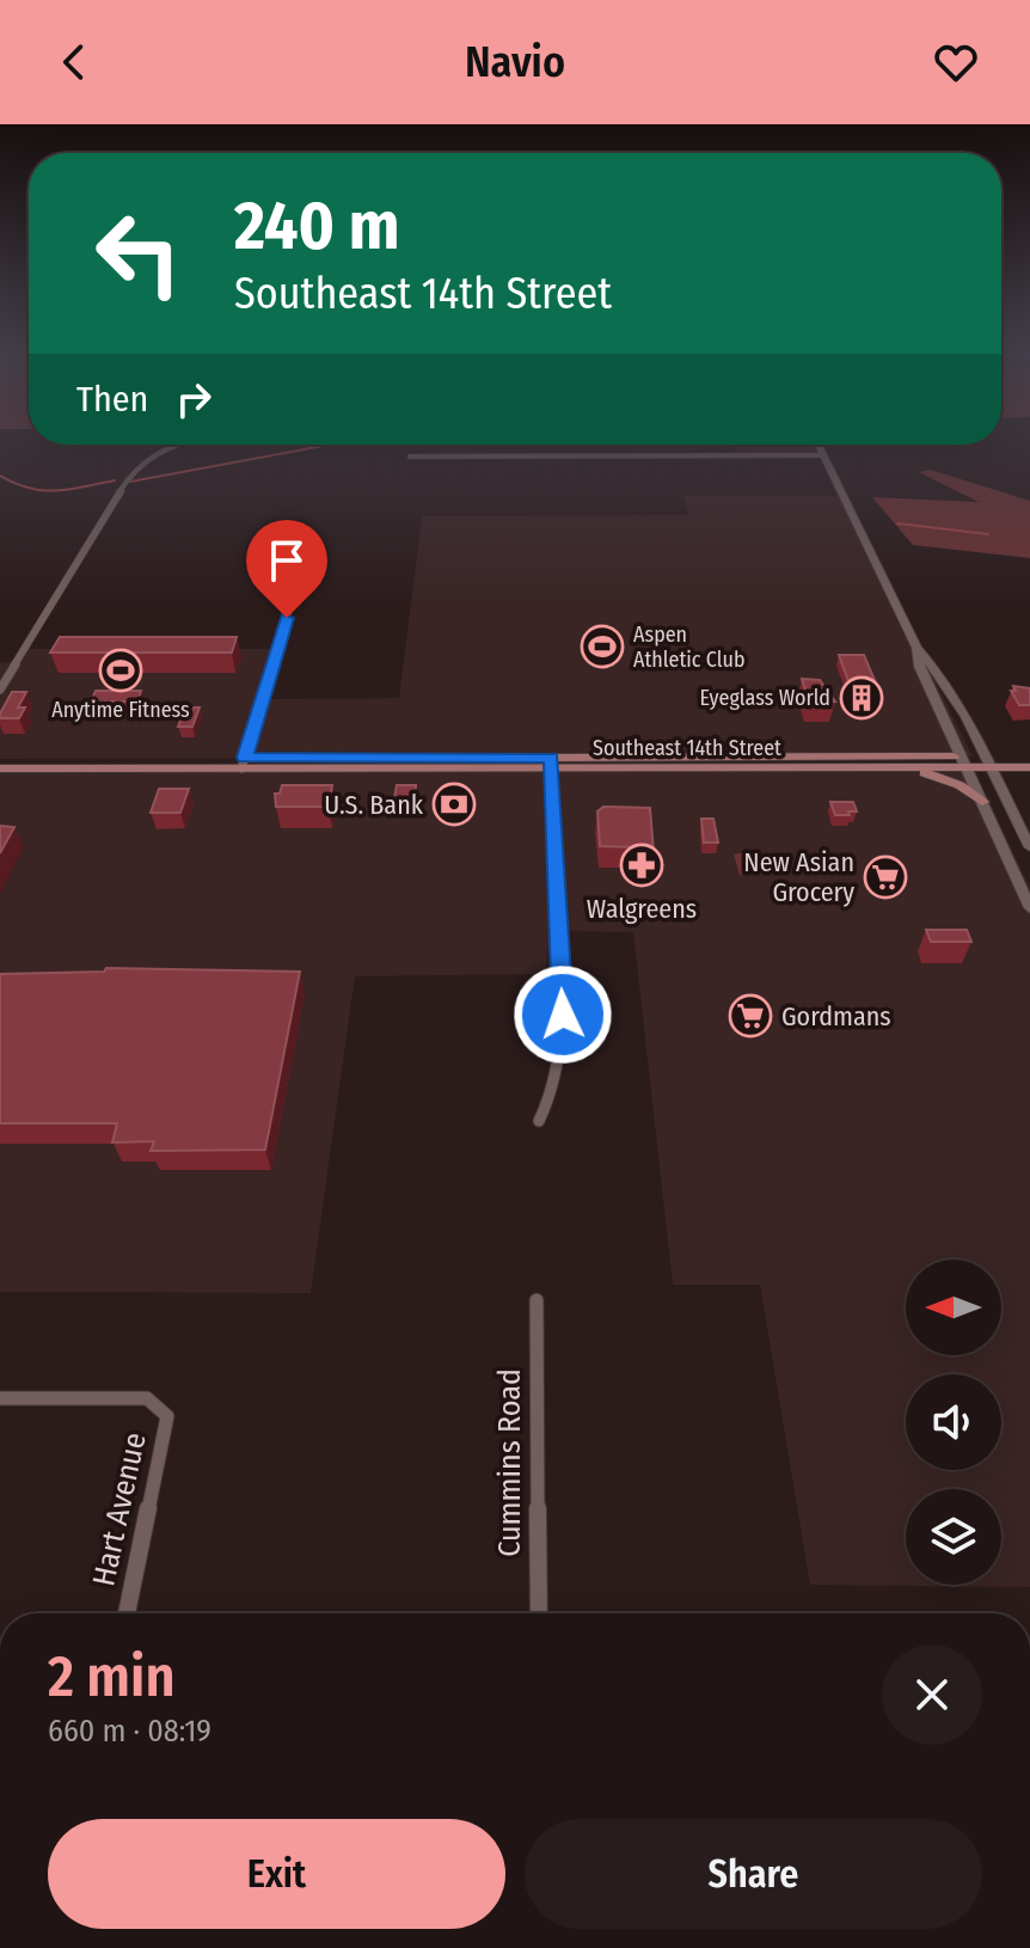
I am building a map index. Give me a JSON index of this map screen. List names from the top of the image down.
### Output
{
  "streets": {
    "main road": ["Southeast 14th Street"],
    "street": ["Cummins Road", "Hart Avenue"]
  },
  "places": {
    "sports": ["Aspen Athletic Club", "Anytime Fitness"],
    "building": ["Eyeglass World"],
    "bank": ["U.S. Bank"],
    "pharmacy": ["Walgreens"],
    "supermarket": ["New Asian Grocery", "Gordmans"]
  },
  "north": "left",
  "page": {
    "header": "Navio",
    "turn": ["240 m", "Southeast 14th Street"],
    "then": "Then",
    "heading": ["2 min", "660 m · 08:19"],
    "buttons": ["Exit", "Share"]
  }
}
